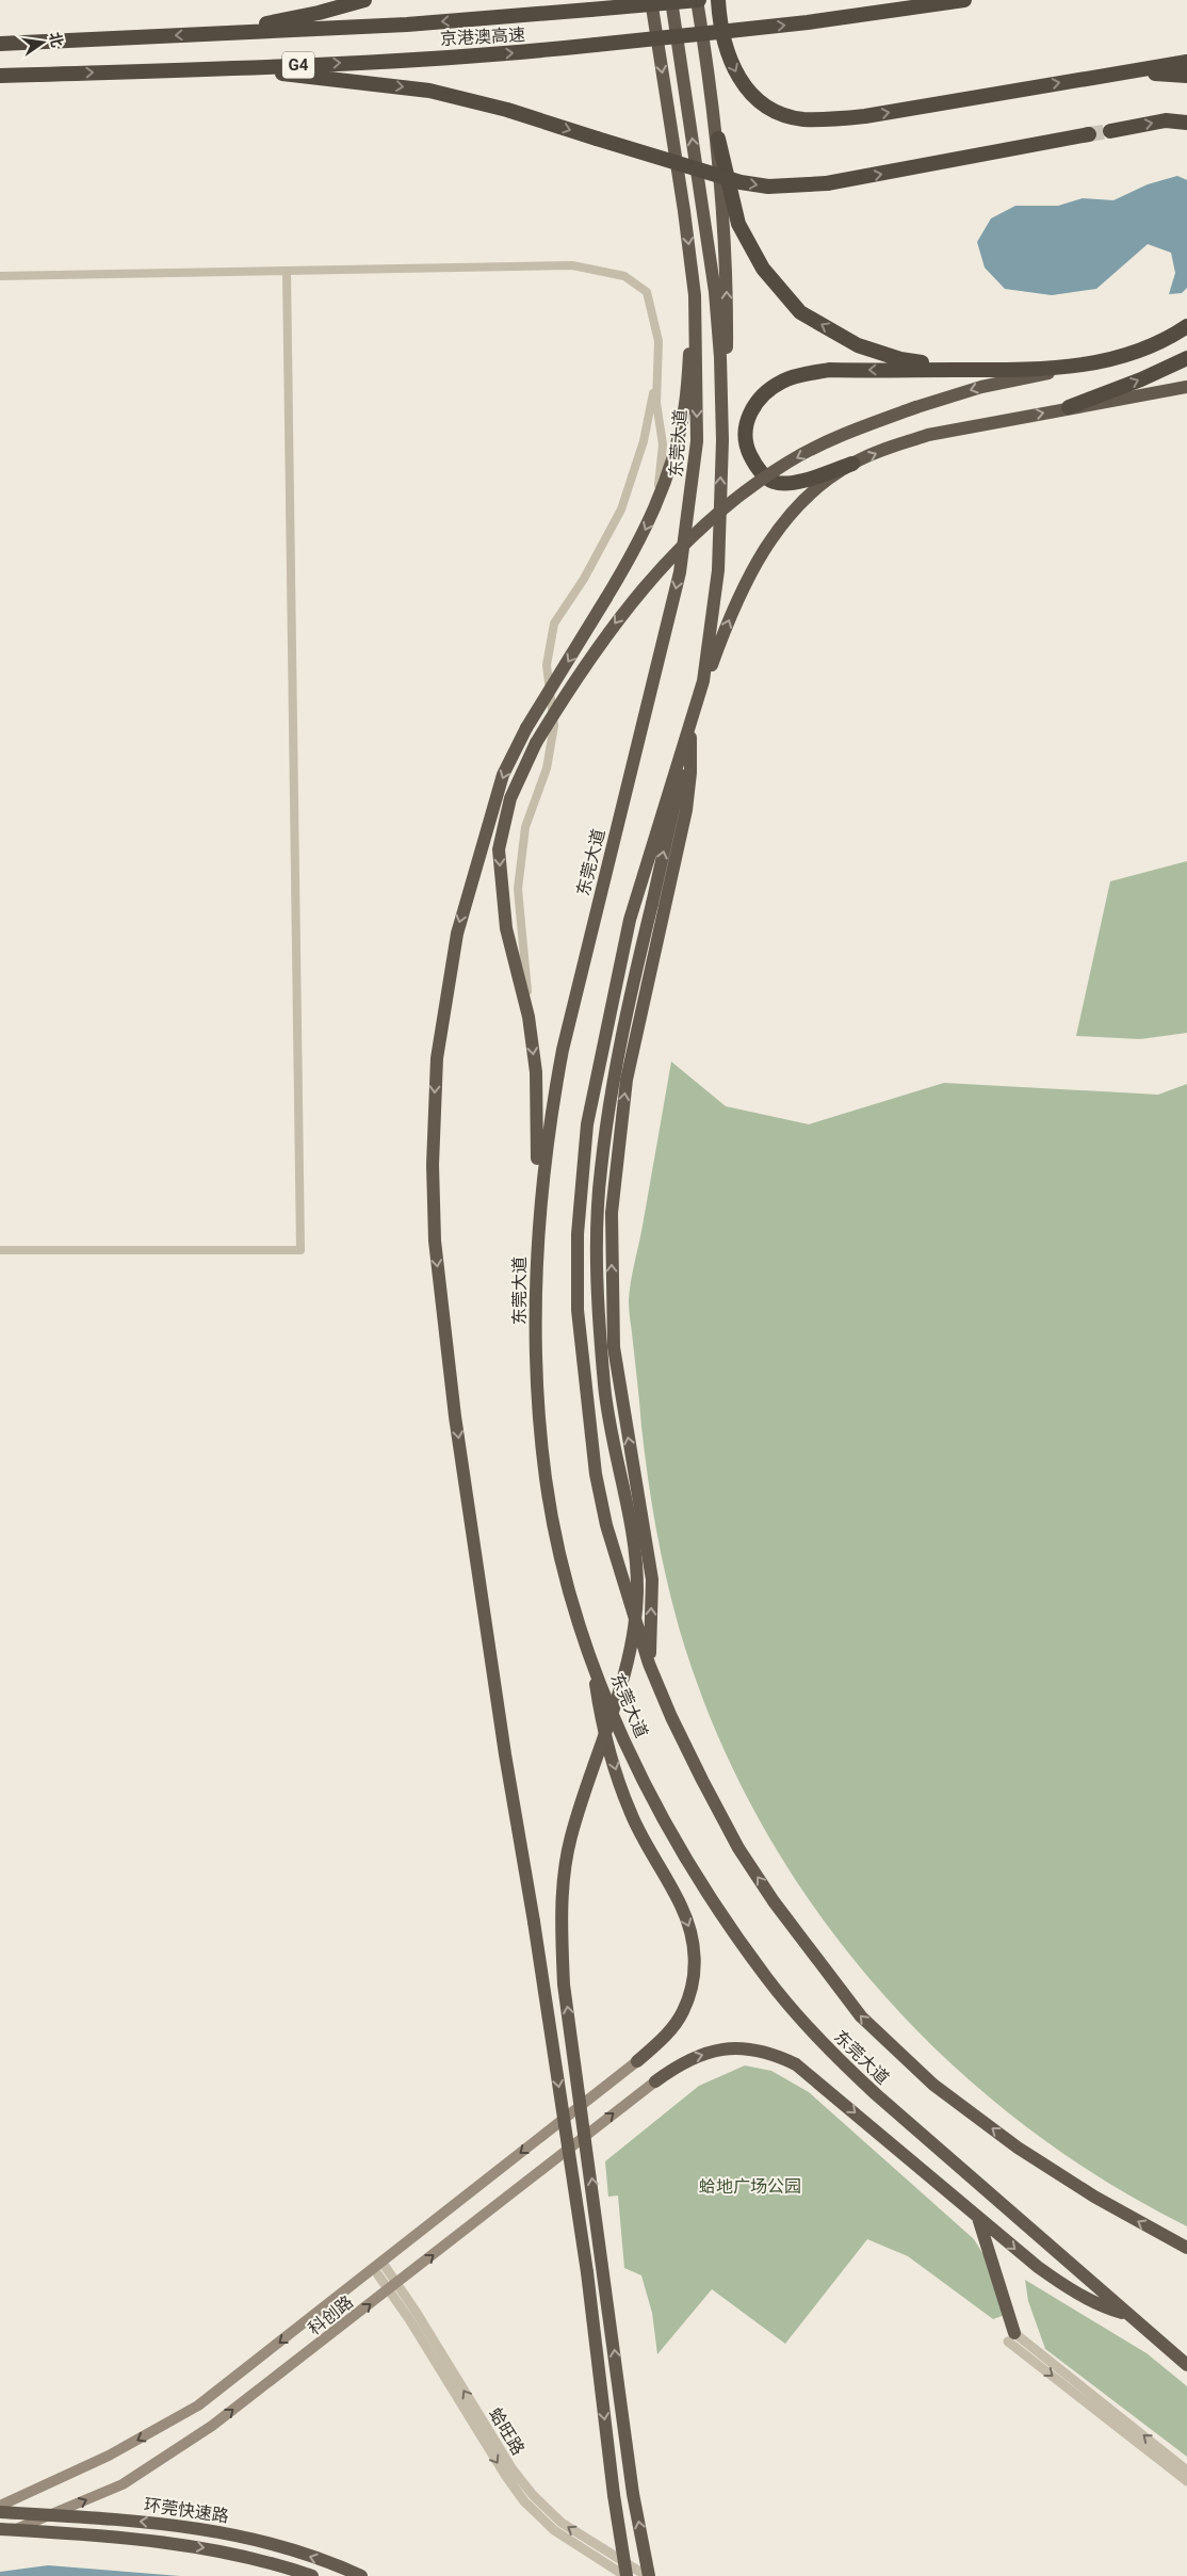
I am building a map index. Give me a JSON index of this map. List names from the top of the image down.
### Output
{
  "streets": {
    "highway": [
      "京港澳高速",
      "G4",
      "东莞大道",
      "环莞快速路"
    ],
    "main road": ["科创路"],
    "street": ["蛤旺路"]
  },
  "crossings": [
    ["科创路", "蛤旺路"]
  ],
  "parks": ["蛤地广场公园"],
  "north": "right"
}
